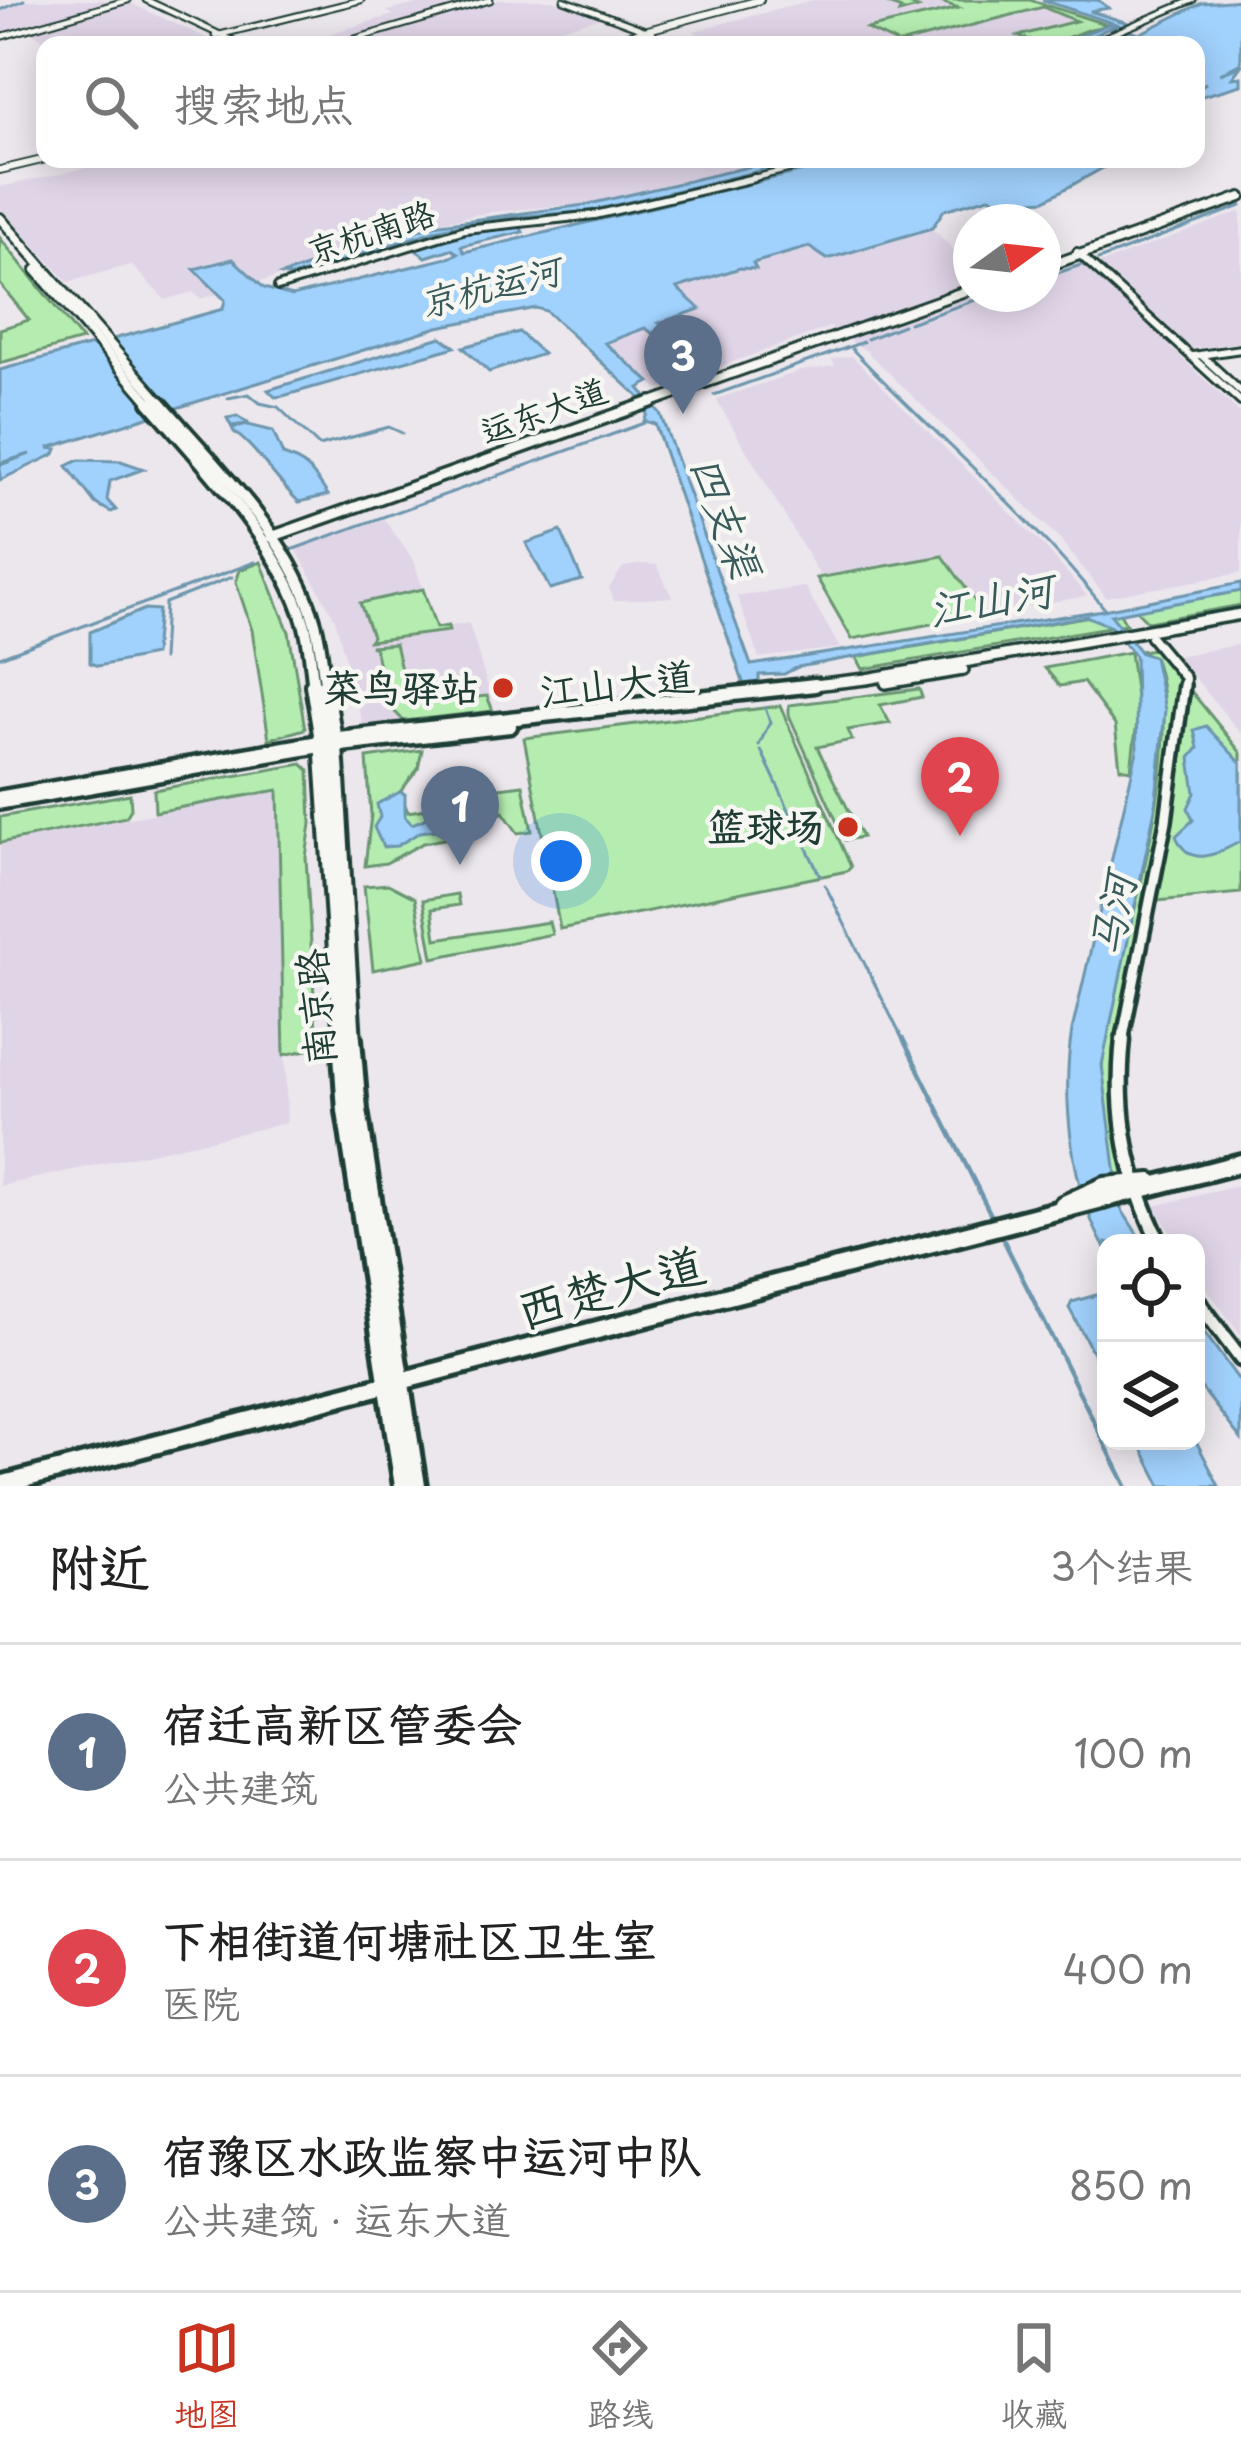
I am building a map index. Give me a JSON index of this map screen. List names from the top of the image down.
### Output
{
  "streets": {
    "main road": [
      "运东大道",
      "江山大道",
      "南京路",
      "西楚大道"
    ],
    "street": ["京杭南路"]
  },
  "crossings": [
    ["运东大道", "南京路"],
    ["江山大道", "南京路"],
    ["南京路", "西楚大道"]
  ],
  "water": [
    "京杭运河",
    "四支渠",
    "江山河",
    "马河"
  ],
  "places": ["菜鸟驿站", "篮球场"],
  "north": "right",
  "page": {
    "search": "搜索地点",
    "pins": ["3", "2", "1"],
    "heading": ["附近", "3个结果"],
    "list": [
      {
        "mark": "1",
        "name": "宿迁高新区管委会",
        "note": "公共建筑",
        "value": "100 m"
      },
      {
        "mark": "2",
        "name": "下相街道何塘社区卫生室",
        "note": "医院",
        "value": "400 m"
      },
      {
        "mark": "3",
        "name": "宿豫区水政监察中运河中队",
        "note": "公共建筑 · 运东大道",
        "value": "850 m"
      }
    ],
    "nav": ["地图", "路线", "收藏"]
  }
}
